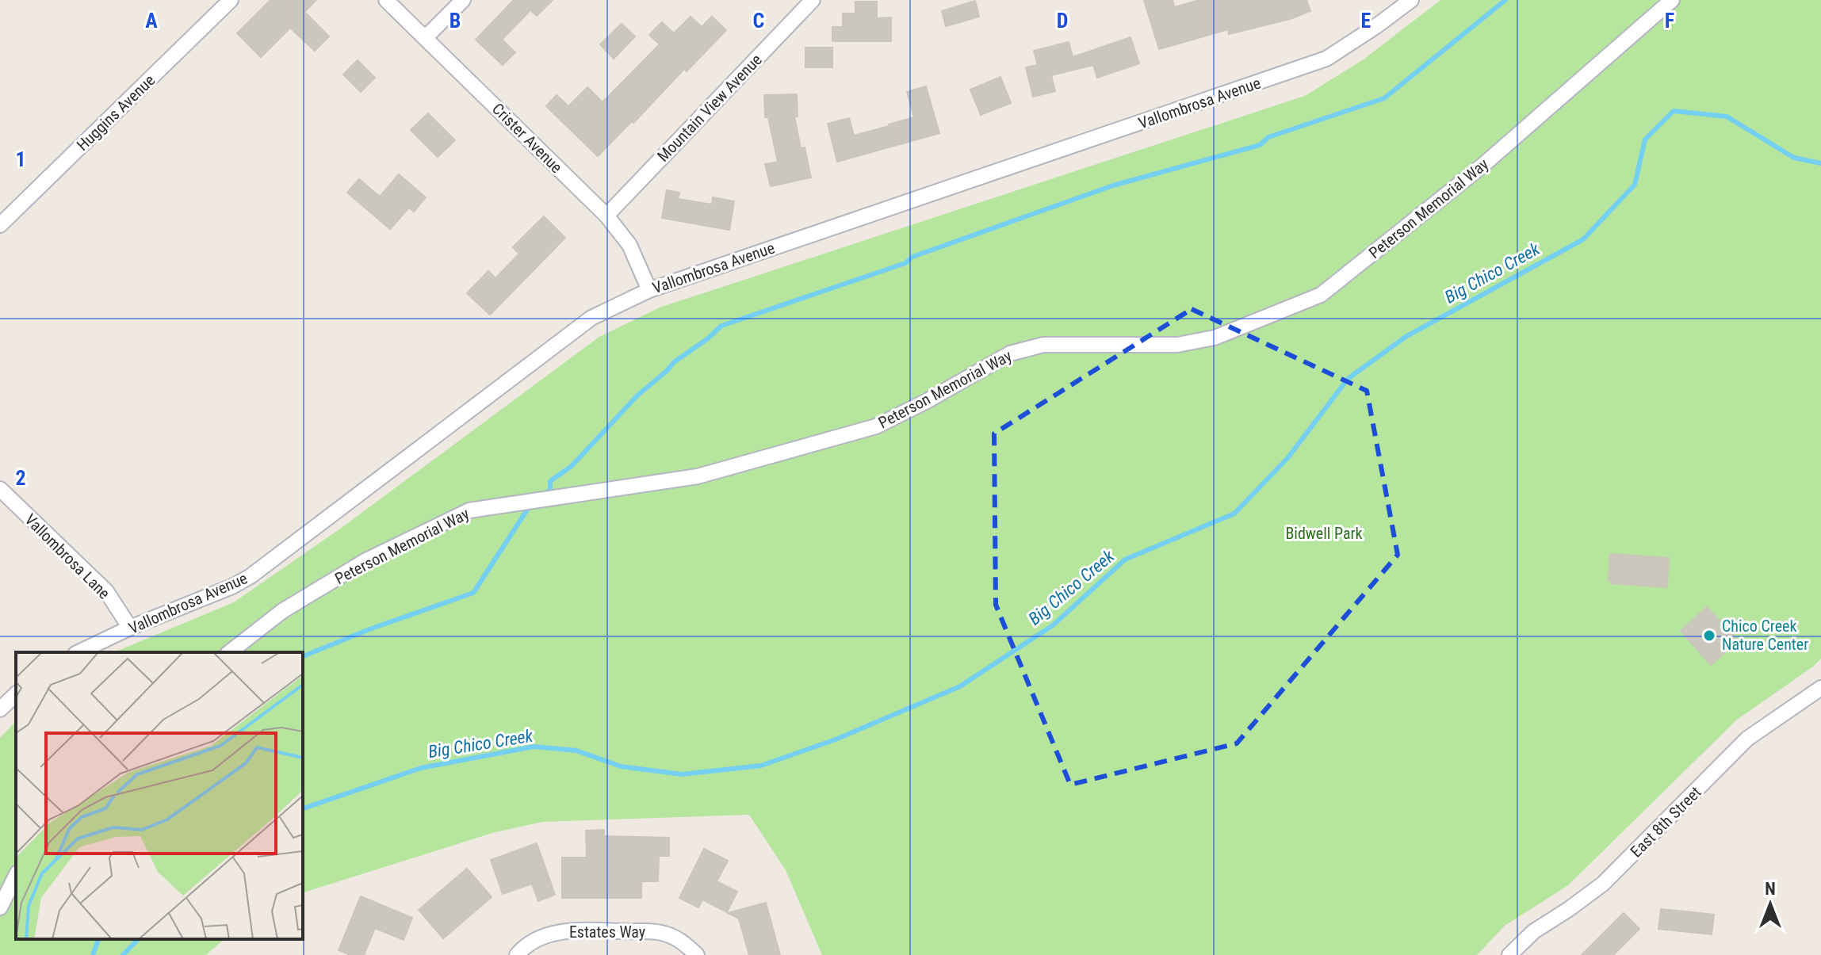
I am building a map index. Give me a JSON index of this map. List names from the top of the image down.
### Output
{
  "streets": {
    "street": [
      "Vallombrosa Avenue",
      "Mountain View Avenue",
      "Huggins Avenue",
      "Crister Avenue",
      "Peterson Memorial Way",
      "Vallombrosa Lane",
      "East 8th Street",
      "Estates Way"
    ]
  },
  "crossings": [
    ["Vallombrosa Avenue", "Crister Avenue"],
    ["Vallombrosa Avenue", "Vallombrosa Lane"],
    ["Mountain View Avenue", "Crister Avenue"]
  ],
  "water": ["Big Chico Creek"],
  "parks": ["Bidwell Park"],
  "places": ["Chico Creek Nature Center"],
  "north": "top",
  "grid": {
    "columns": [
      "A",
      "B",
      "C",
      "D",
      "E",
      "F"
    ],
    "rows": ["1", "2"]
  }
}
